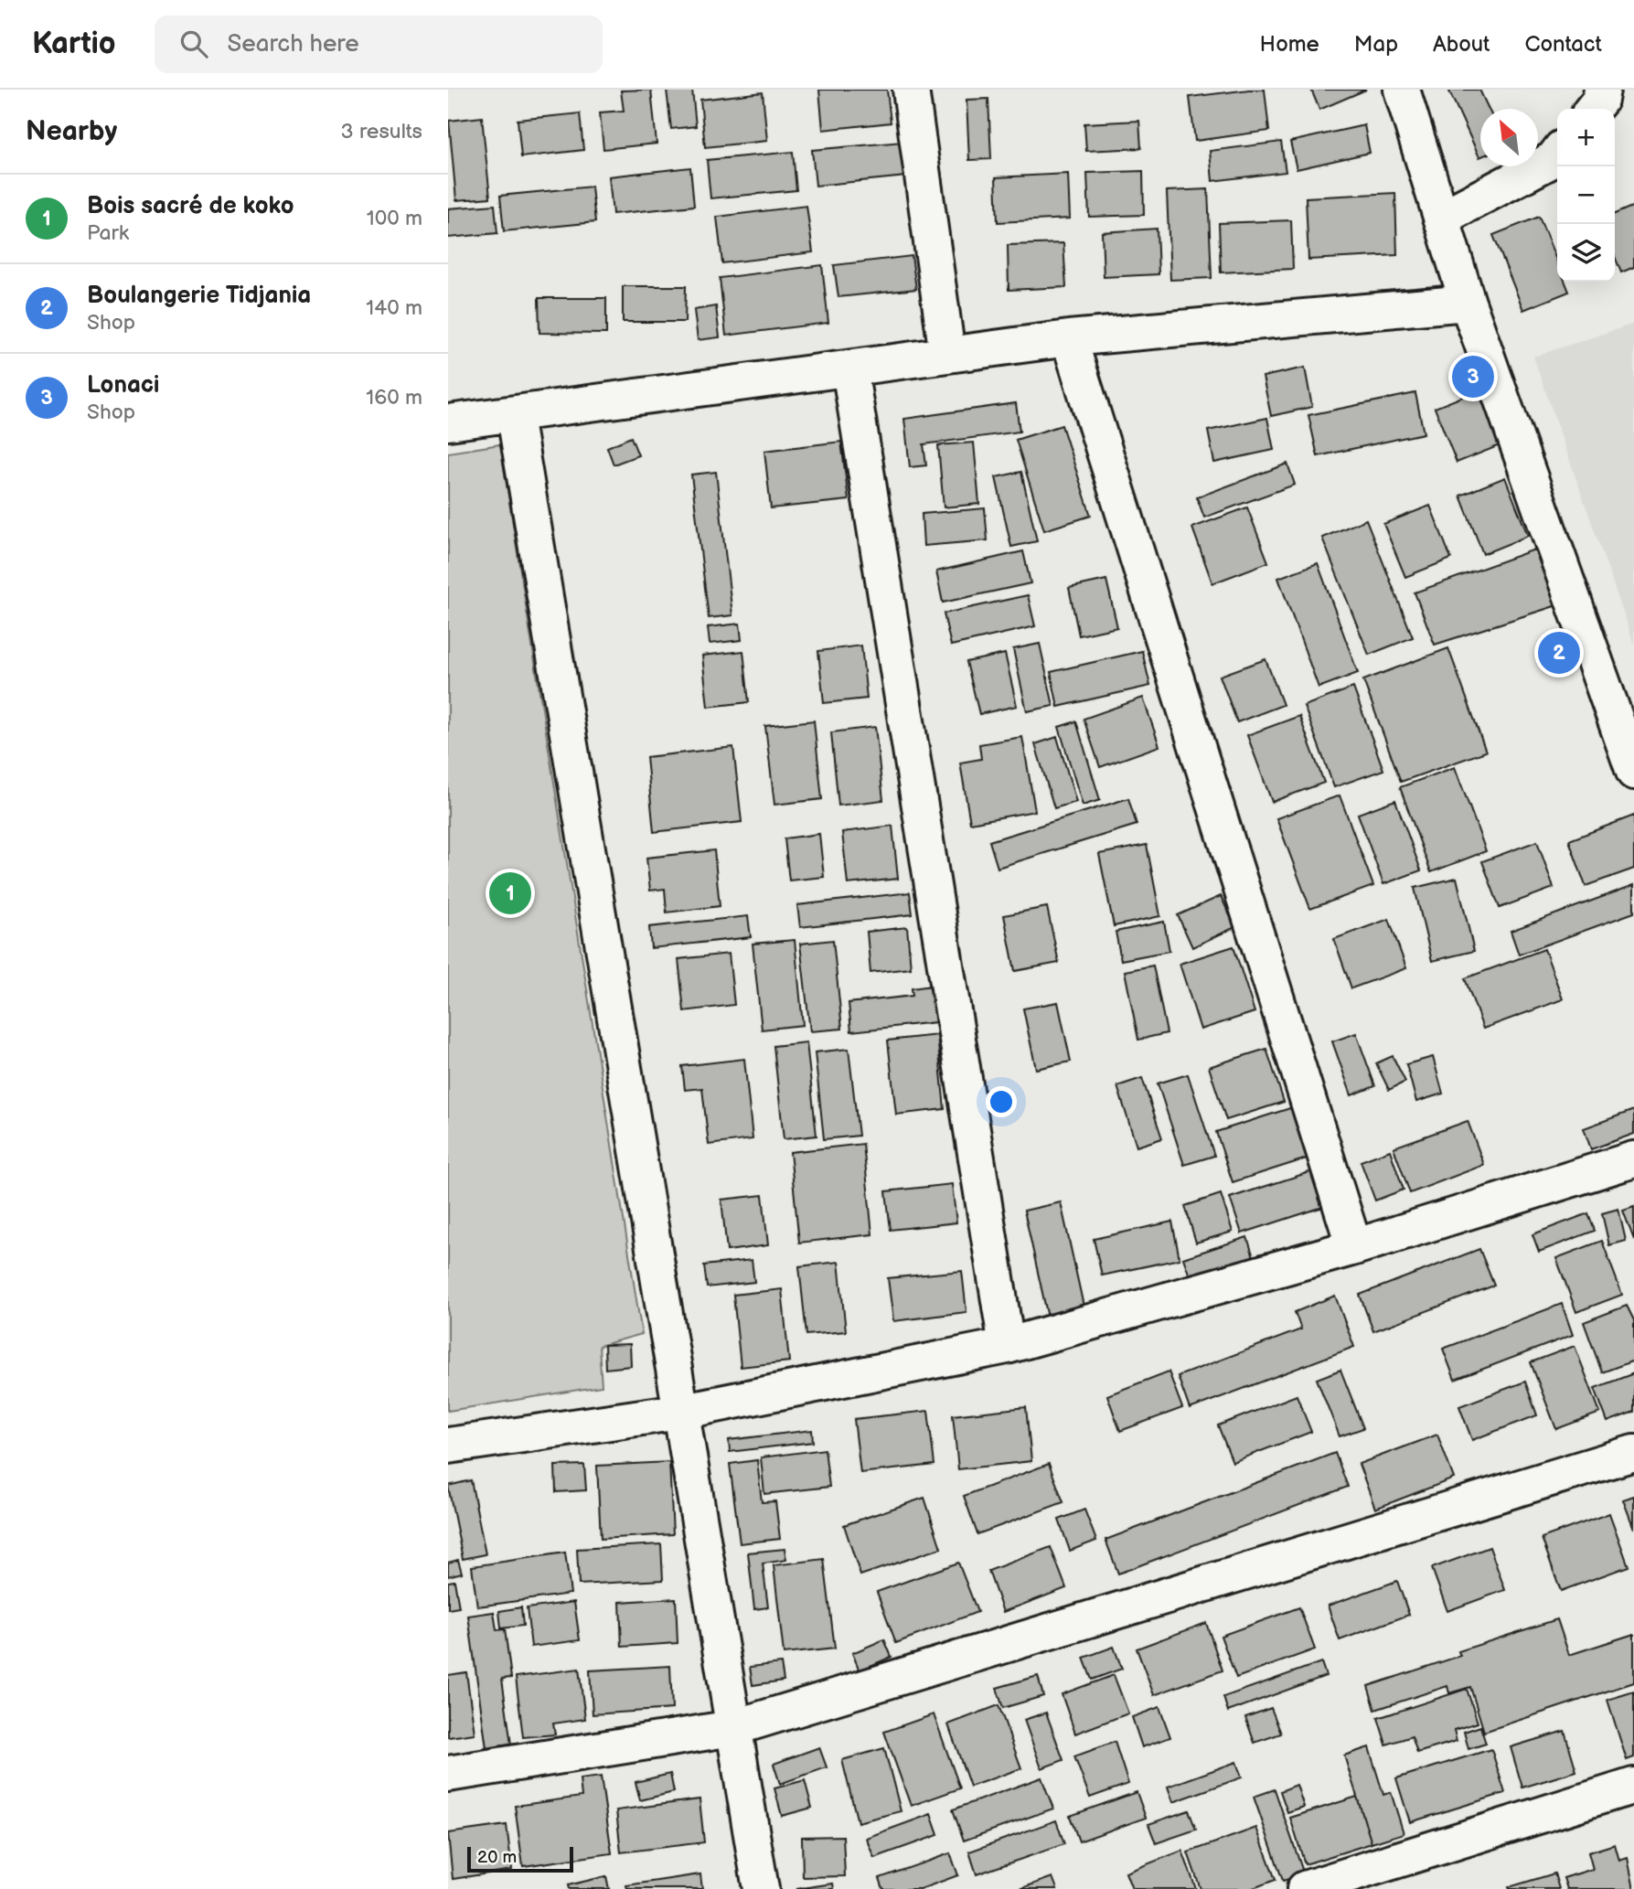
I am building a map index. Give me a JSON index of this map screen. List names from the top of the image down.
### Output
{
  "scale_bar": "20 m",
  "north": "top left",
  "page": {
    "header": "Kartio",
    "search": "Search here",
    "nav": [
      "Home",
      "Map",
      "About",
      "Contact"
    ],
    "heading": ["Nearby", "3 results"],
    "map_buttons": ["+", "−"],
    "list": [
      {
        "mark": "1",
        "name": "Bois sacré de koko",
        "note": "Park",
        "value": "100 m"
      },
      {
        "mark": "2",
        "name": "Boulangerie Tidjania",
        "note": "Shop",
        "value": "140 m"
      },
      {
        "mark": "3",
        "name": "Lonaci",
        "note": "Shop",
        "value": "160 m"
      }
    ],
    "pins": ["3", "2", "1"],
    "scale": "20 m"
  }
}
